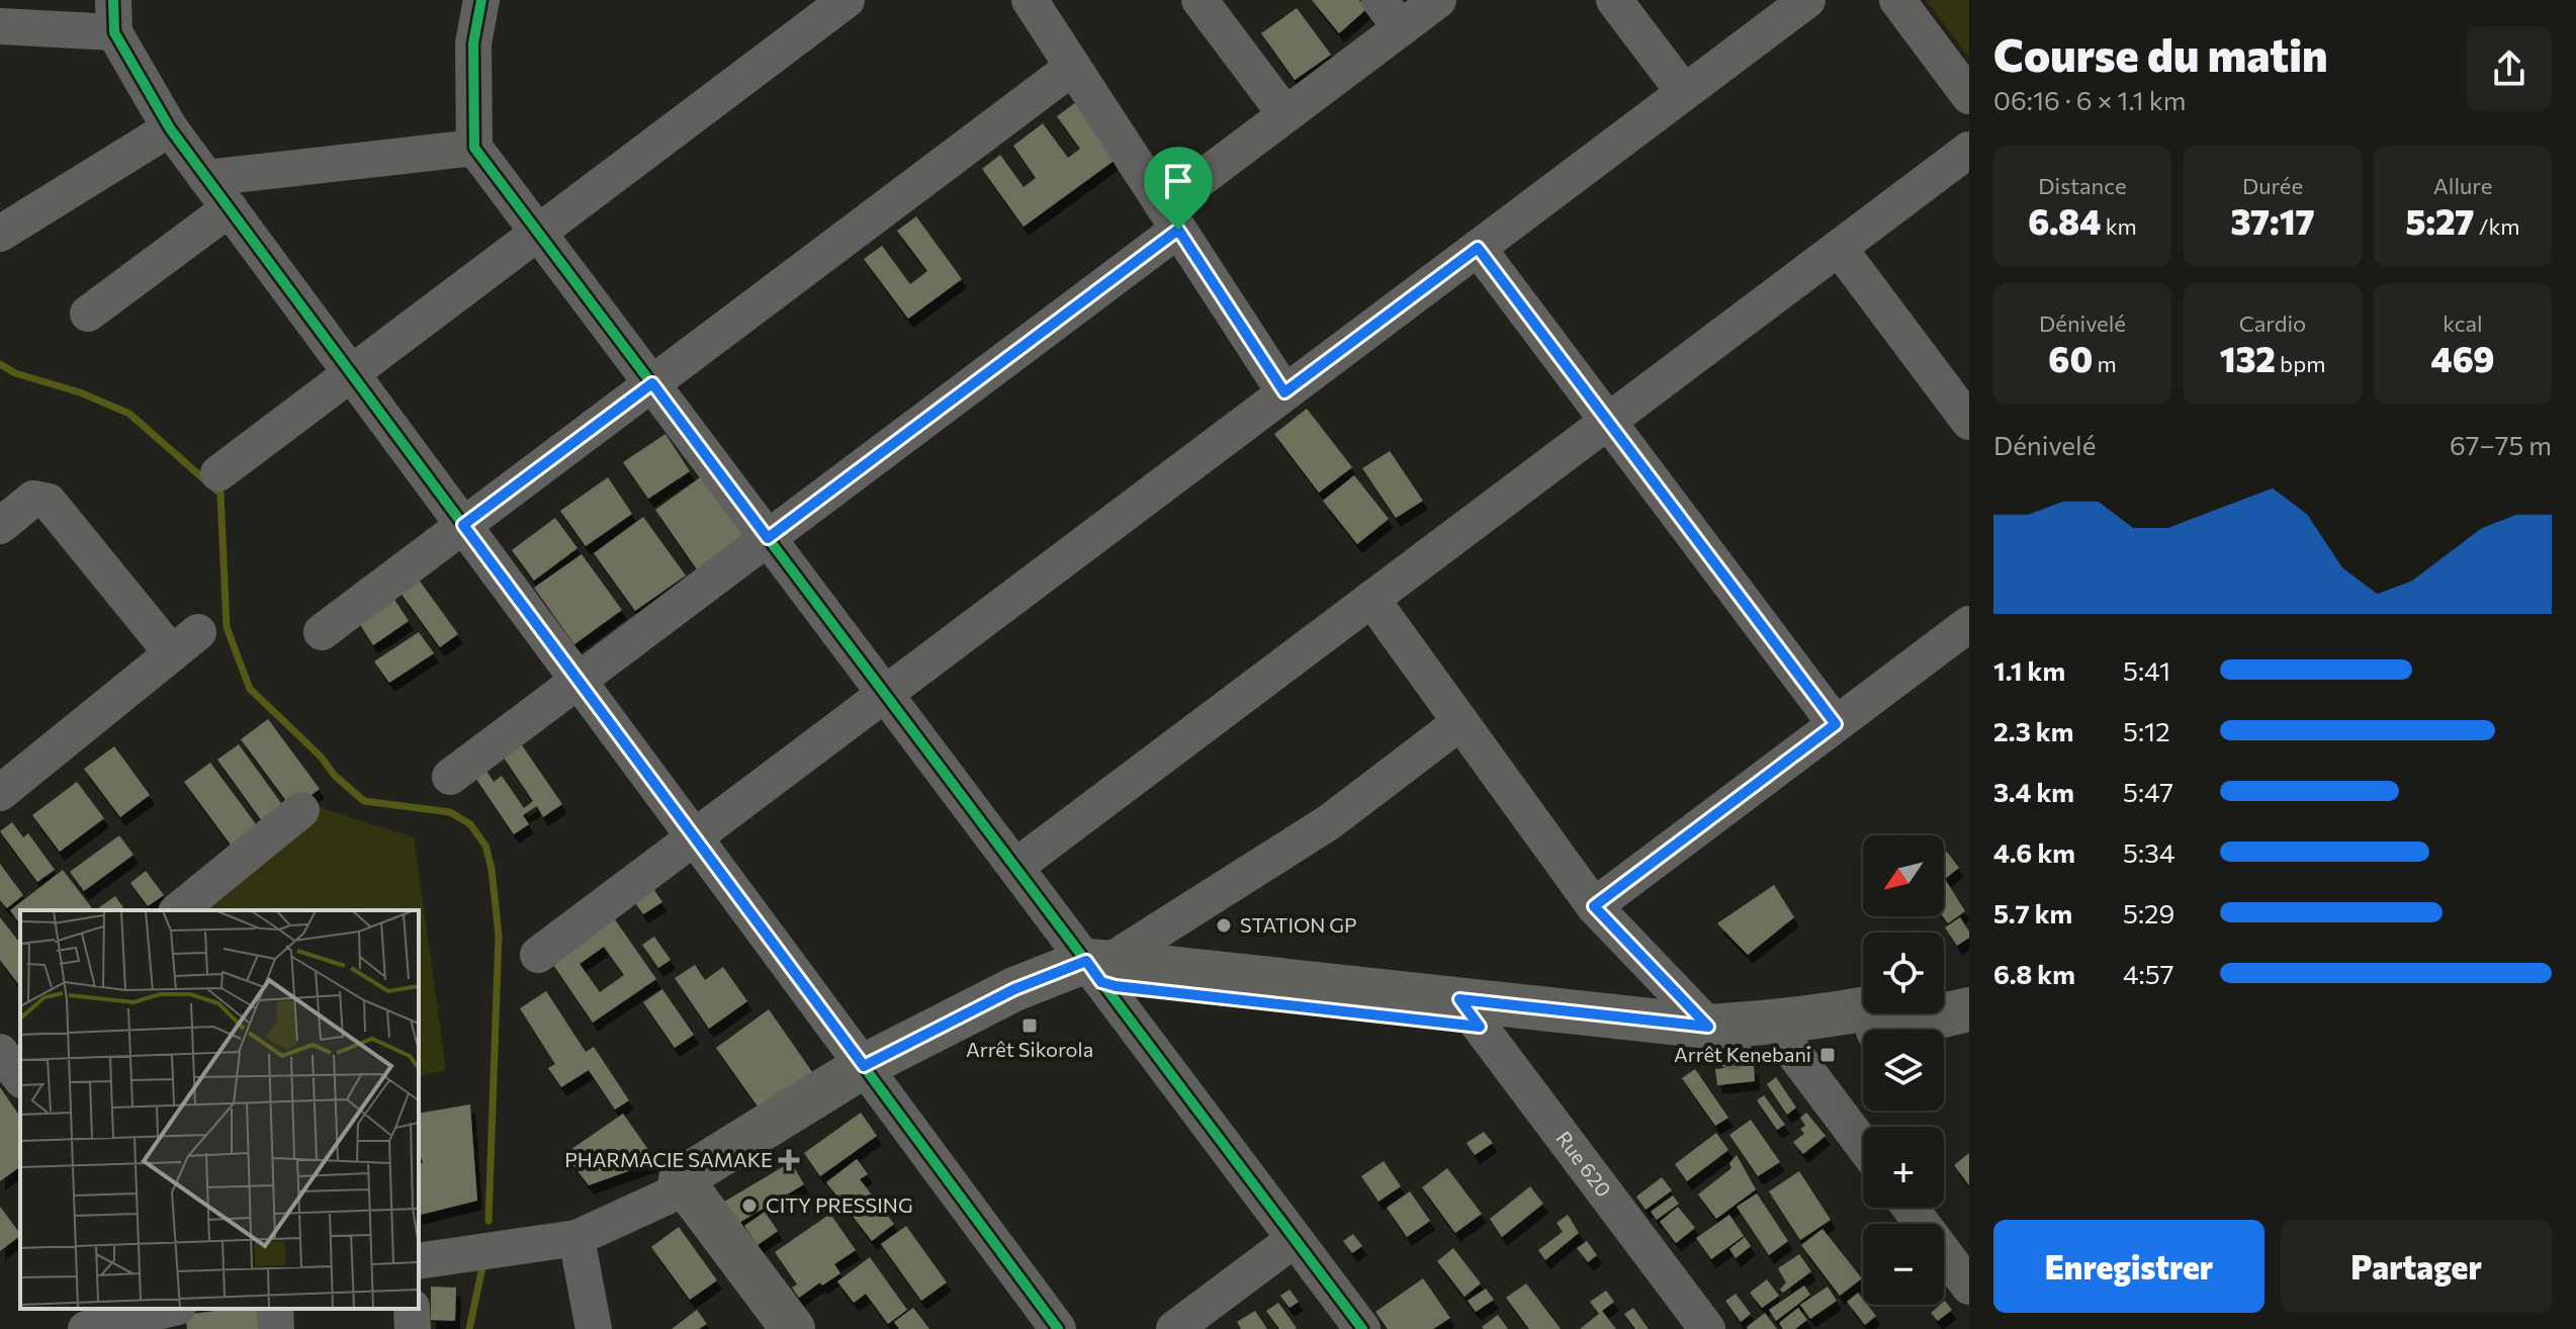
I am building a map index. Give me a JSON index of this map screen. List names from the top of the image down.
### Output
{
  "streets": {
    "street": ["Rue 620"]
  },
  "places": {
    "other": ["STATION GP", "CITY PRESSING"],
    "transit": ["Arrêt Sikorola", "Arrêt Kenebani"],
    "health": ["PHARMACIE SAMAKE"]
  },
  "north": "bottom left",
  "page": {
    "heading": ["Course du matin", "06:16 · 6 × 1.1 km"],
    "stats": [
      ["Distance", "6.84 km"],
      ["Durée", "37:17"],
      ["Allure", "5:27 /km"],
      ["Dénivelé", "60 m"],
      ["Cardio", "132 bpm"],
      ["kcal", "469"]
    ],
    "chart": ["Dénivelé", "67–75 m"],
    "list": [
      {
        "name": "1.1 km",
        "note": "5:41"
      },
      {
        "name": "2.3 km",
        "note": "5:12"
      },
      {
        "name": "3.4 km",
        "note": "5:47"
      },
      {
        "name": "4.6 km",
        "note": "5:34"
      },
      {
        "name": "5.7 km",
        "note": "5:29"
      },
      {
        "name": "6.8 km",
        "note": "4:57"
      }
    ],
    "map_buttons": ["+", "−"],
    "buttons": ["Enregistrer", "Partager"]
  }
}
